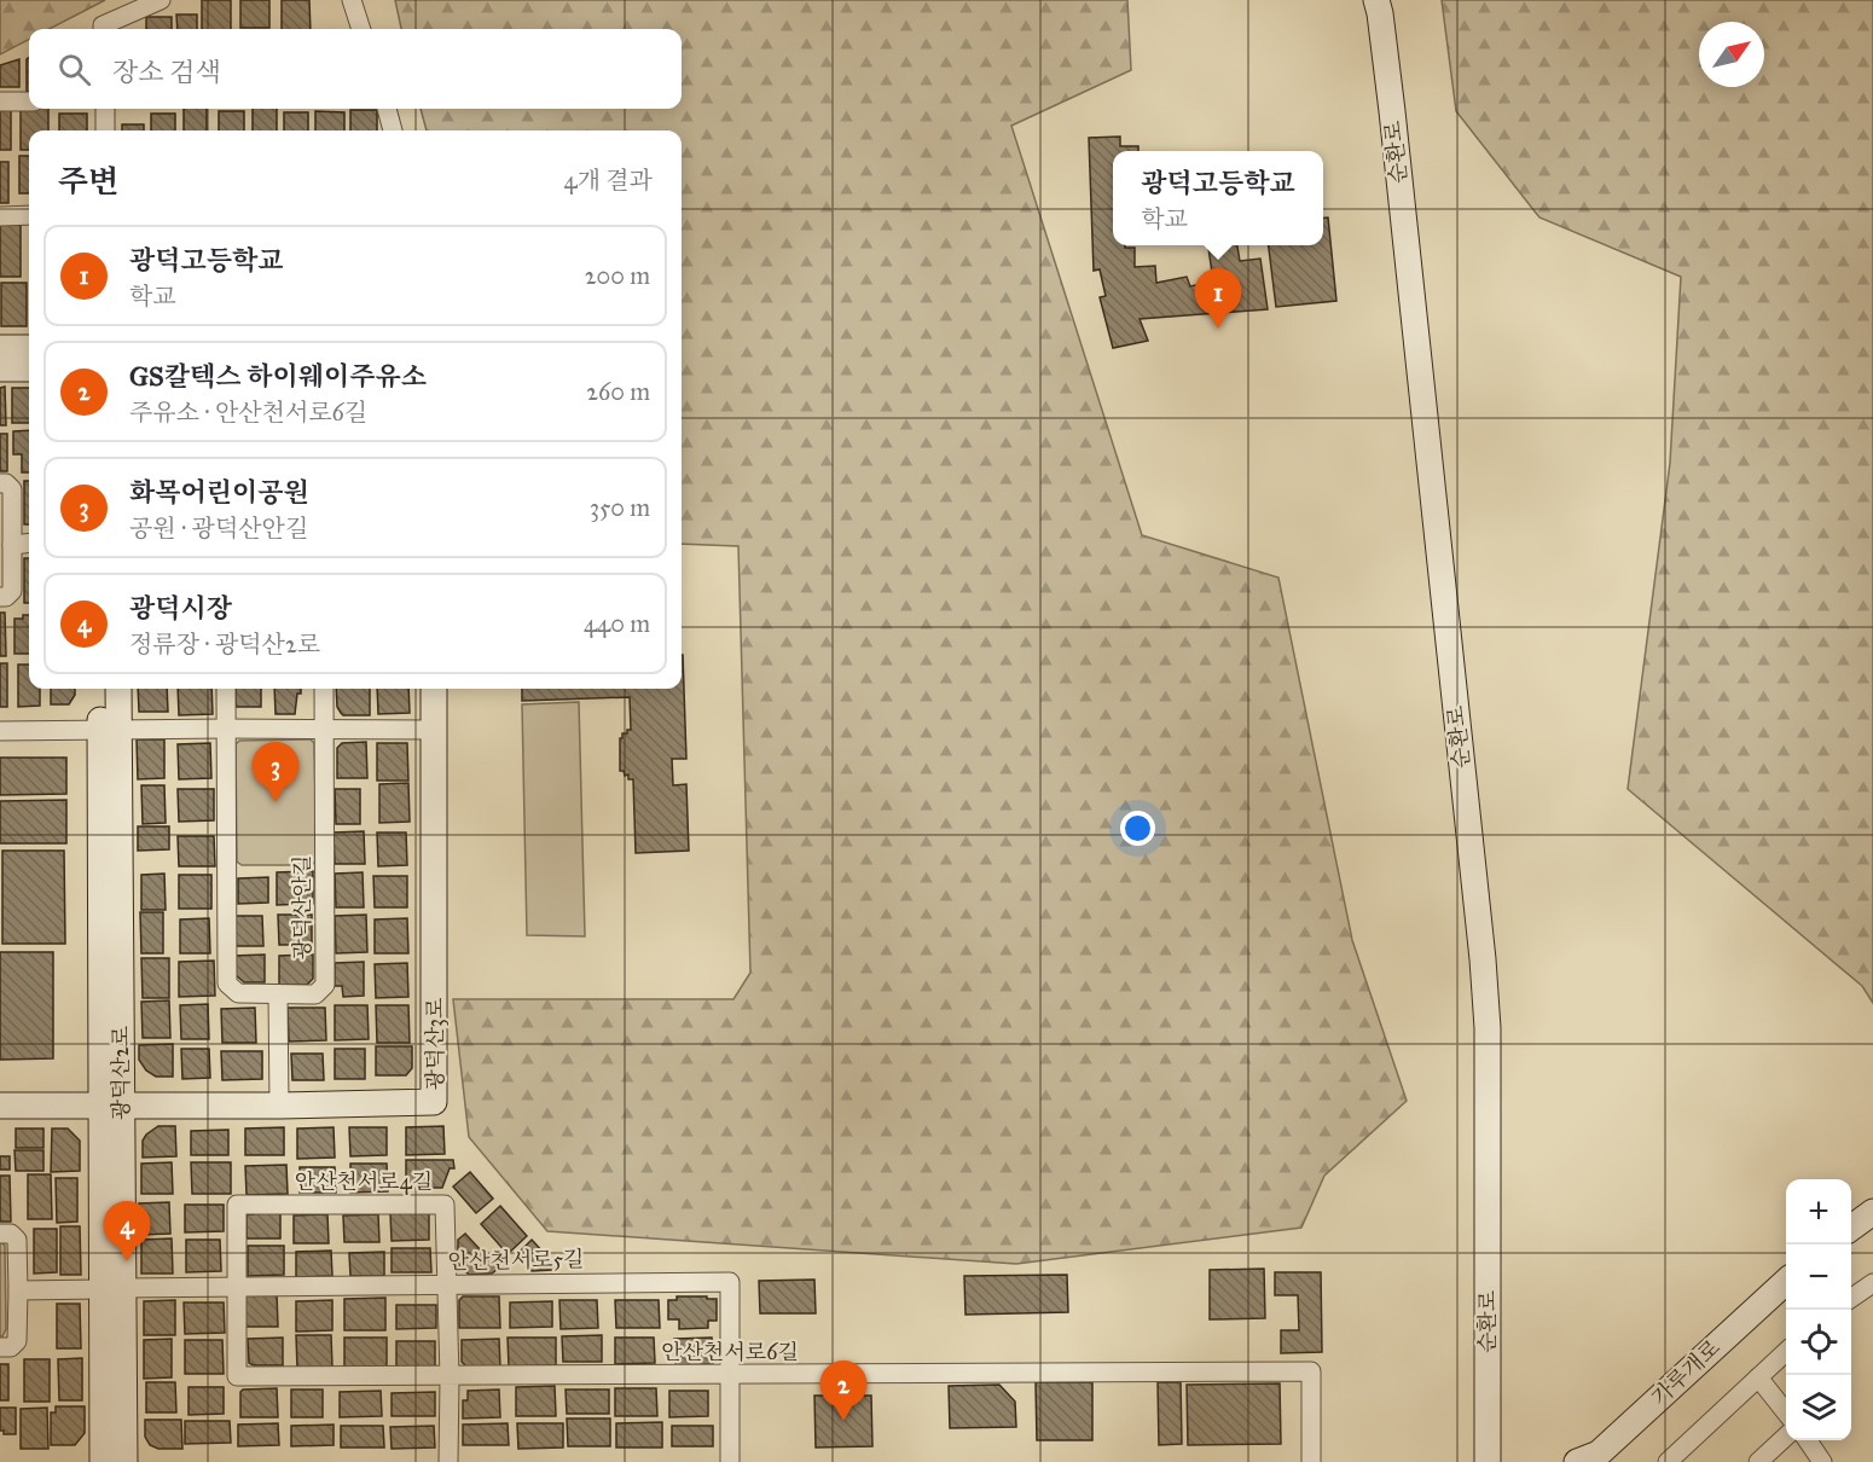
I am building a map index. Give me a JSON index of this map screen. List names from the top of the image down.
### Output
{
  "streets": {
    "street": [
      "순환로",
      "광덕산안길",
      "광덕산3로",
      "광덕산2로",
      "안산천서로4길",
      "안산천서로5길",
      "안산천서로6길",
      "가루개로"
    ]
  },
  "crossings": [
    ["광덕산3로", "광덕산2로"],
    ["광덕산2로", "안산천서로5길"],
    ["안산천서로4길", "안산천서로5길"],
    ["안산천서로4길", "안산천서로6길"],
    ["안산천서로5길", "안산천서로6길"]
  ],
  "north": "top right",
  "page": {
    "search": "장소 검색",
    "heading": ["주변", "4개 결과"],
    "popup": ["광덕고등학교", "학교"],
    "list": [
      {
        "mark": "1",
        "name": "광덕고등학교",
        "note": "학교",
        "value": "200 m"
      },
      {
        "mark": "2",
        "name": "GS칼텍스 하이웨이주유소",
        "note": "주유소 · 안산천서로6길",
        "value": "260 m"
      },
      {
        "mark": "3",
        "name": "화목어린이공원",
        "note": "공원 · 광덕산안길",
        "value": "350 m"
      },
      {
        "mark": "4",
        "name": "광덕시장",
        "note": "정류장 · 광덕산2로",
        "value": "440 m"
      }
    ],
    "pins": [
      "1",
      "3",
      "4",
      "2"
    ],
    "map_buttons": ["+", "−"]
  }
}
